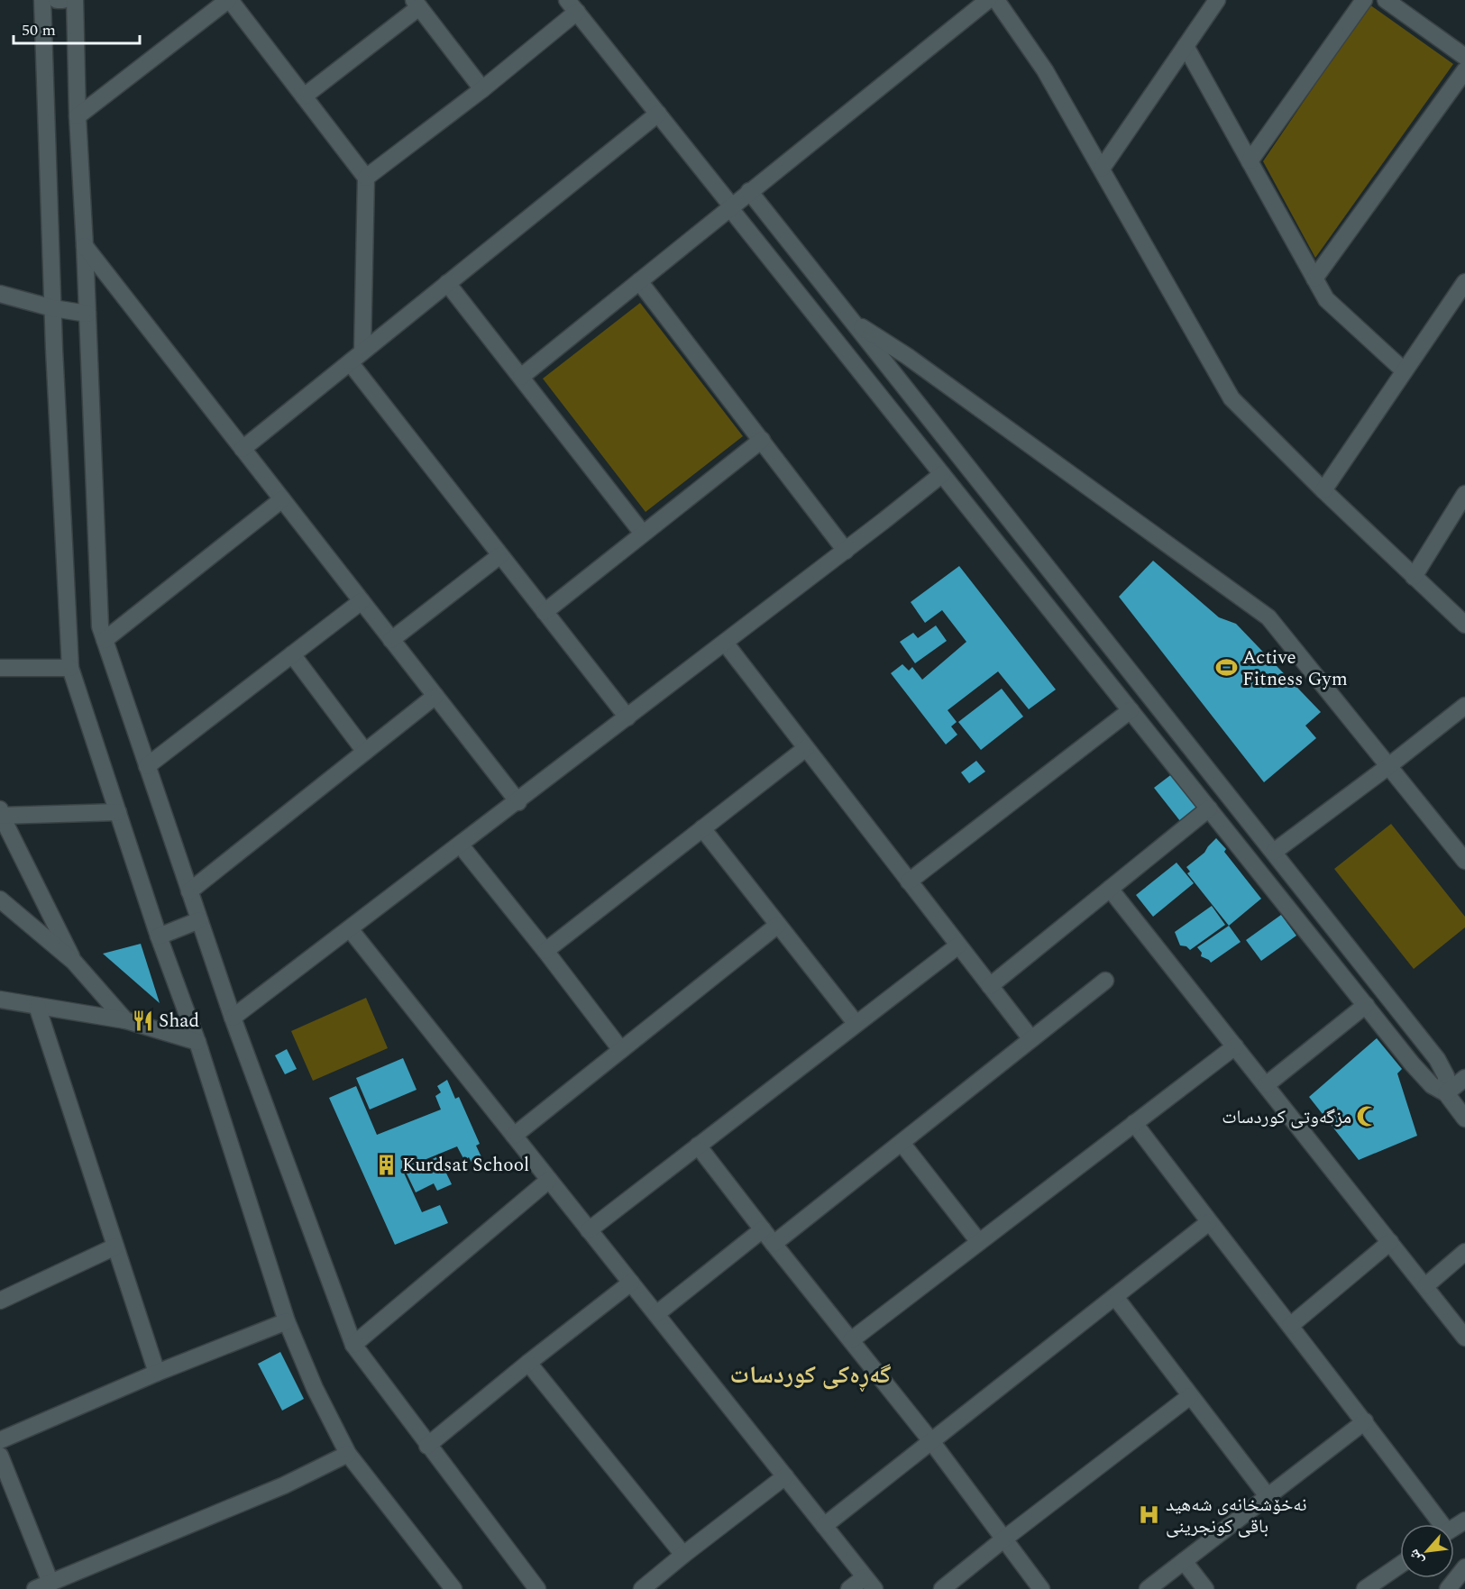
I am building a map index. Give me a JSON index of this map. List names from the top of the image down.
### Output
{
  "districts": ["گەڕەکی کوردسات"],
  "places": {
    "sports": ["Active Fitness Gym"],
    "restaurant": ["Shad"],
    "mosque": ["مزگەوتی كوردسات"],
    "building": ["Kurdsat School"],
    "hospital": ["نەخۆشخانەی شەهید باقی کونجرینی"]
  },
  "scale_bar": "50 m",
  "north": "bottom left"
}
